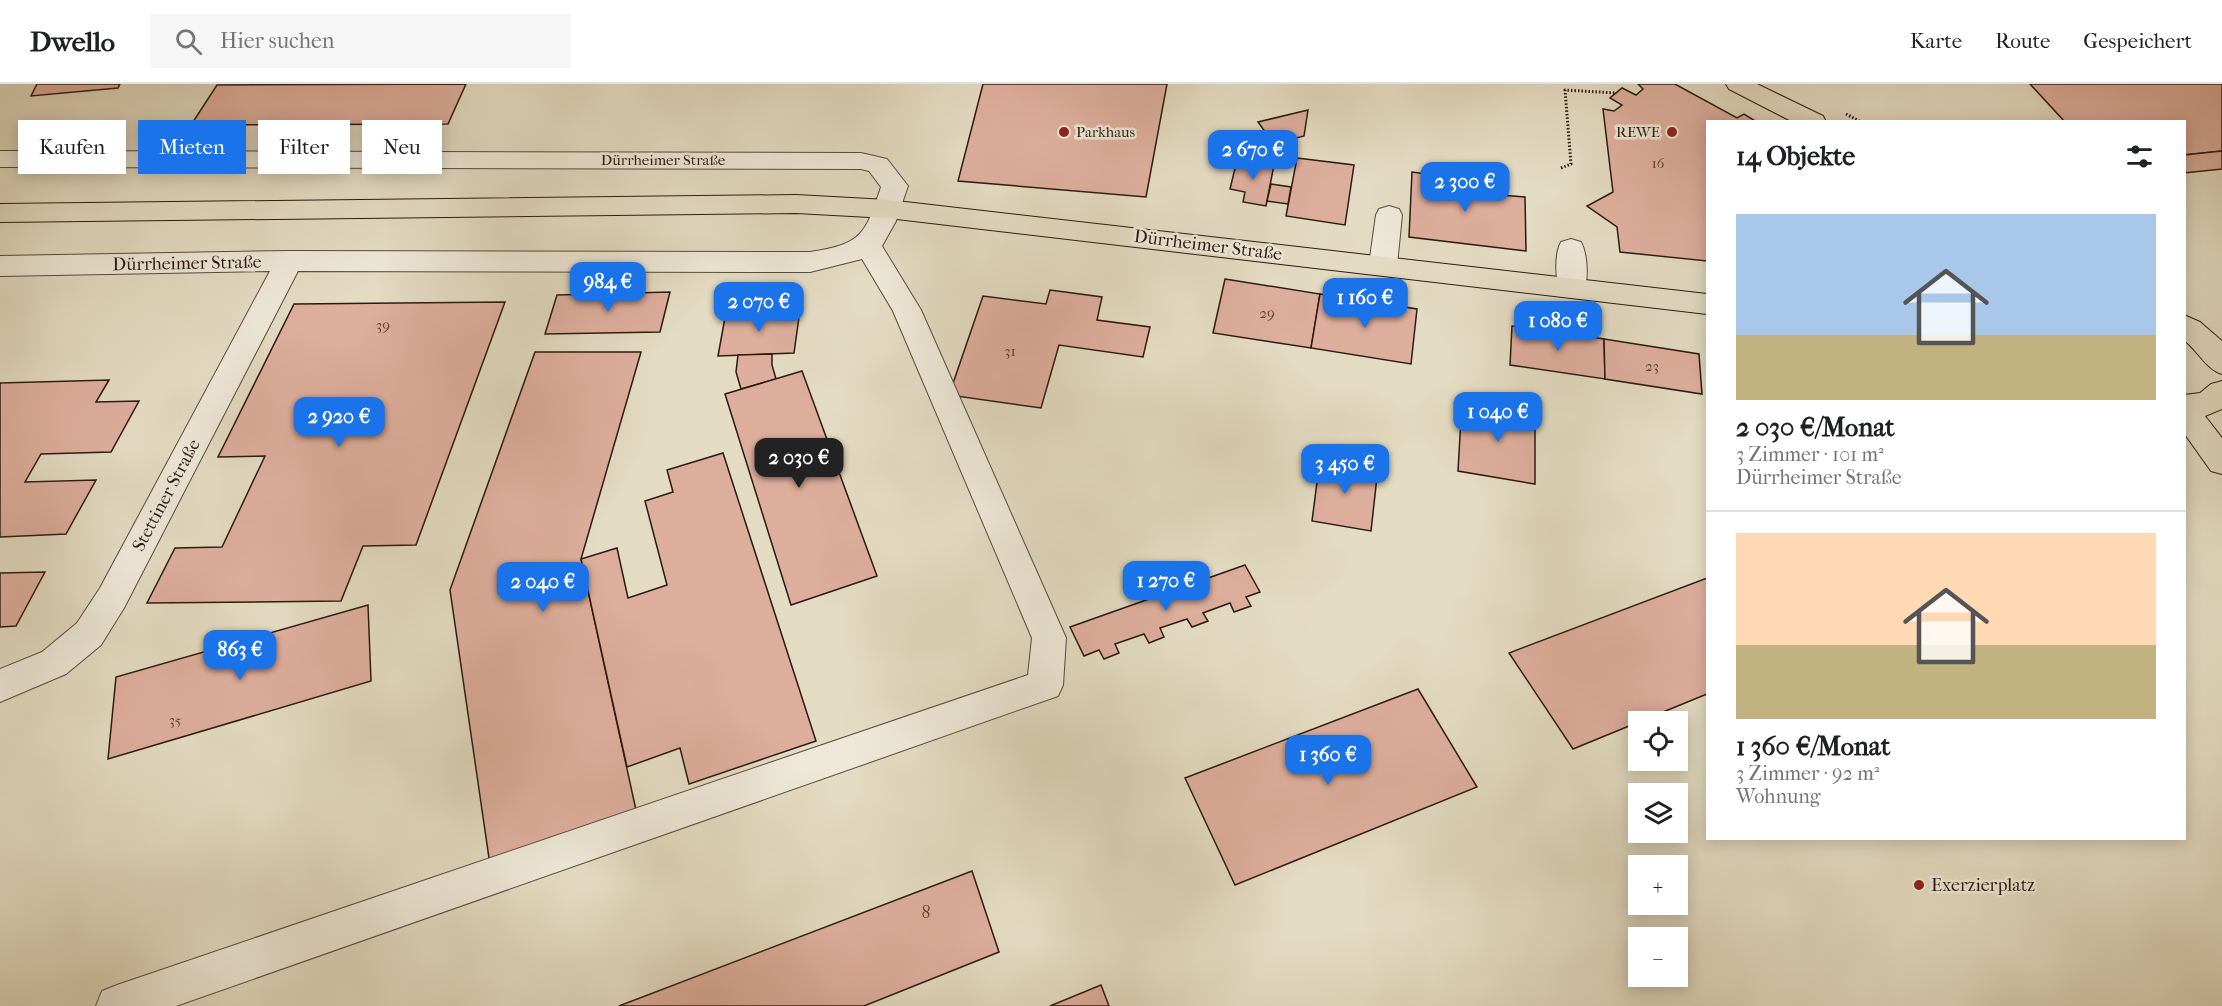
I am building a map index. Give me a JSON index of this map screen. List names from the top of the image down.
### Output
{
  "streets": {
    "main road": ["Dürrheimer Straße"],
    "street": ["Stettiner Straße"]
  },
  "crossings": [
    ["Dürrheimer Straße", "Stettiner Straße"]
  ],
  "places": ["Parkhaus", "REWE", "Exerzierplatz"],
  "house_numbers": [
    "16",
    "29",
    "39",
    "31",
    "23",
    "35",
    "8"
  ],
  "page": {
    "header": "Dwello",
    "search": "Hier suchen",
    "nav": ["Karte", "Route", "Gespeichert"],
    "chip": [
      "Kaufen",
      "Mieten",
      "Filter",
      "Neu"
    ],
    "heading": "14 Objekte",
    "price": [
      "2 670 €",
      "2 300 €",
      "984 €",
      "1 160 €",
      "2 070 €",
      "1 080 €",
      "1 040 €",
      "2 920 €",
      "2 030 €",
      "3 450 €",
      "1 270 €",
      "2 040 €",
      "863 €",
      "1 360 €"
    ],
    "list": [
      {
        "name": "2 030 €/Monat",
        "note": "3 Zimmer · 101 m² · Dürrheimer Straße"
      },
      {
        "name": "1 360 €/Monat",
        "note": "3 Zimmer · 92 m² · Wohnung"
      }
    ],
    "map_buttons": ["+", "−"]
  }
}
